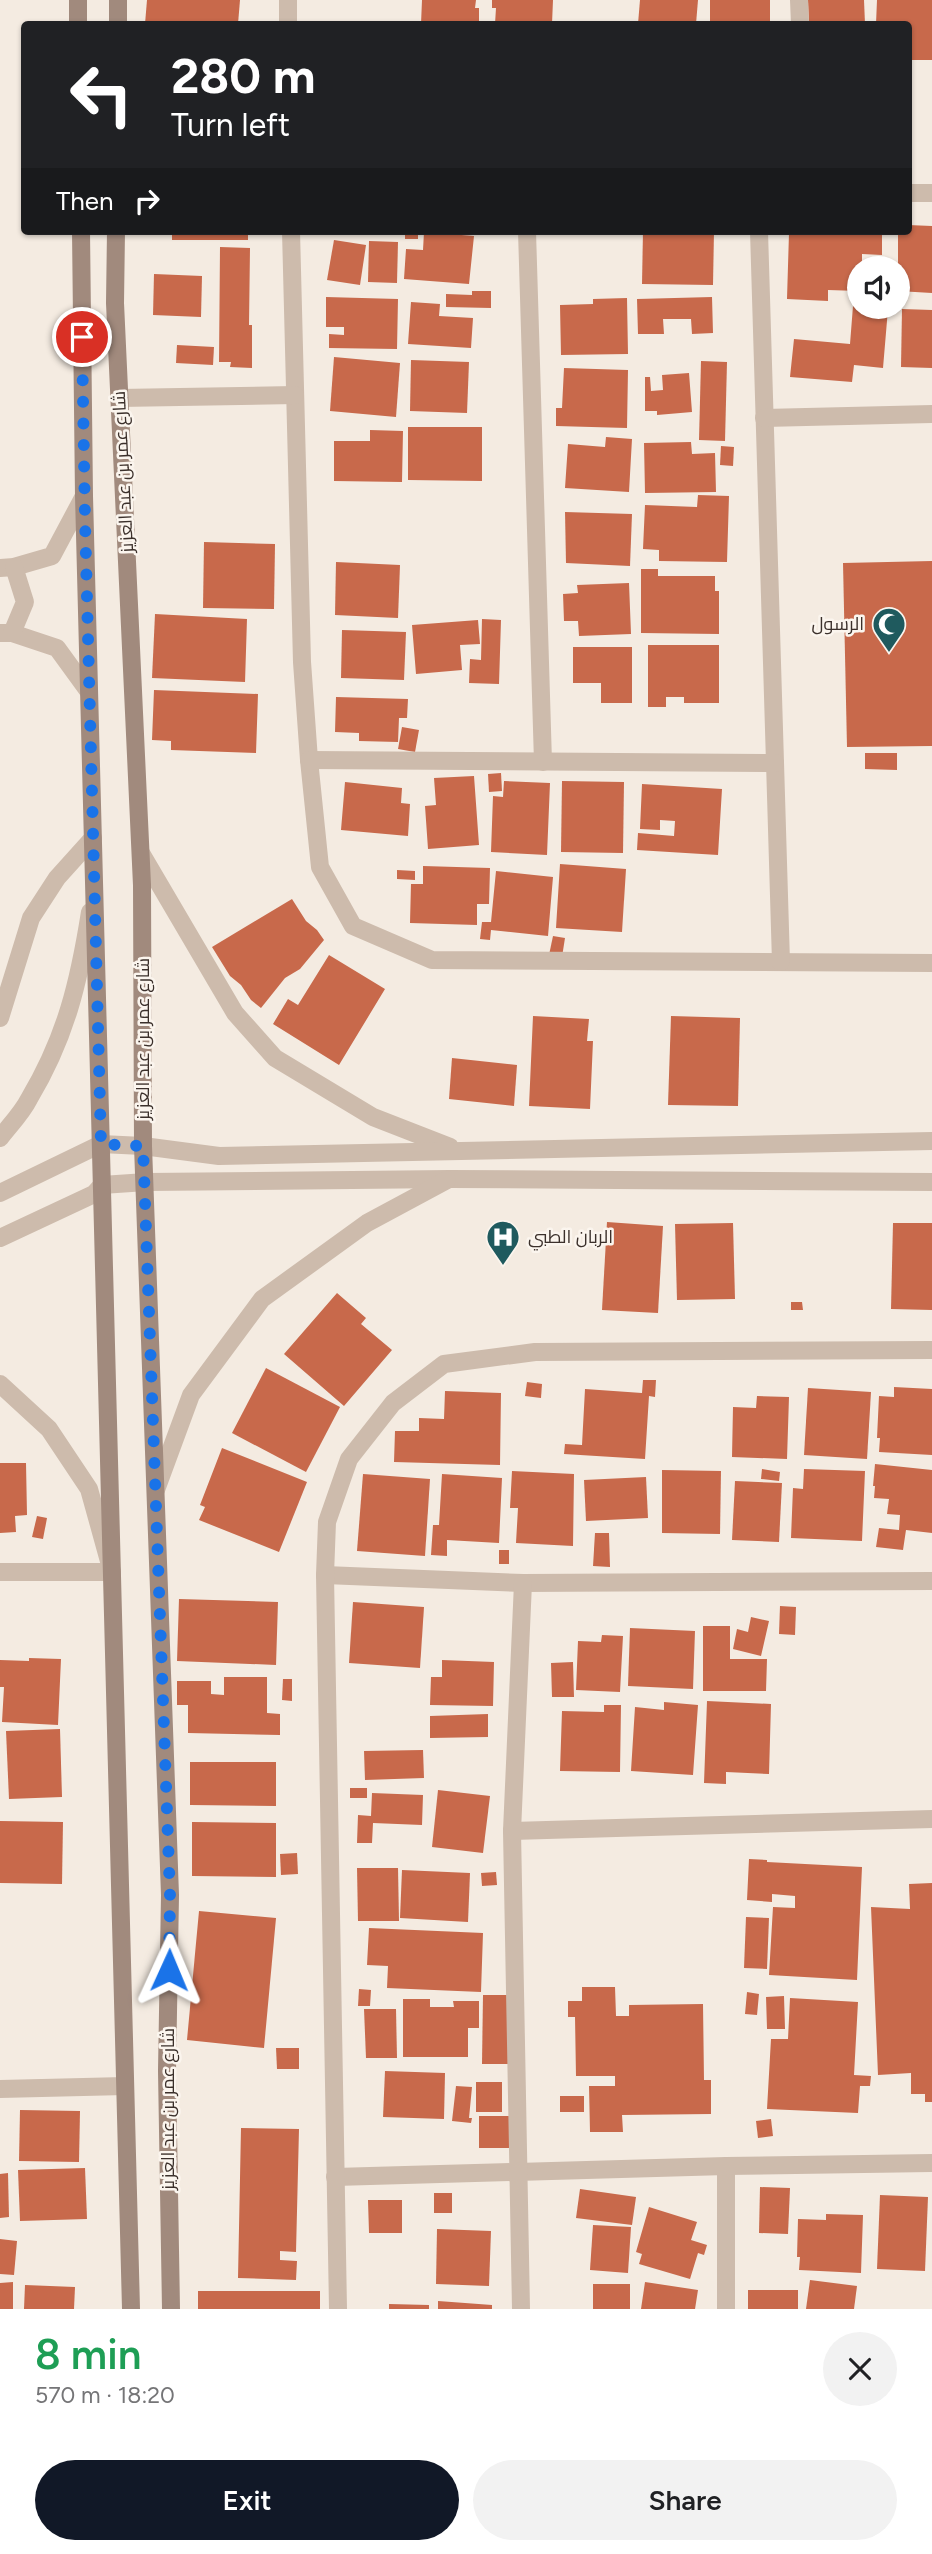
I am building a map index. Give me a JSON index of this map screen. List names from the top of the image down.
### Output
{
  "streets": {
    "main road": ["شارع عمر بن عبد العزيز"]
  },
  "places": {
    "mosque": ["الرسول"],
    "hospital": ["الربان الطبي"]
  },
  "page": {
    "turn": ["280 m", "Turn left"],
    "then": "Then",
    "heading": ["8 min", "570 m · 18:20"],
    "buttons": ["Exit", "Share"]
  }
}
